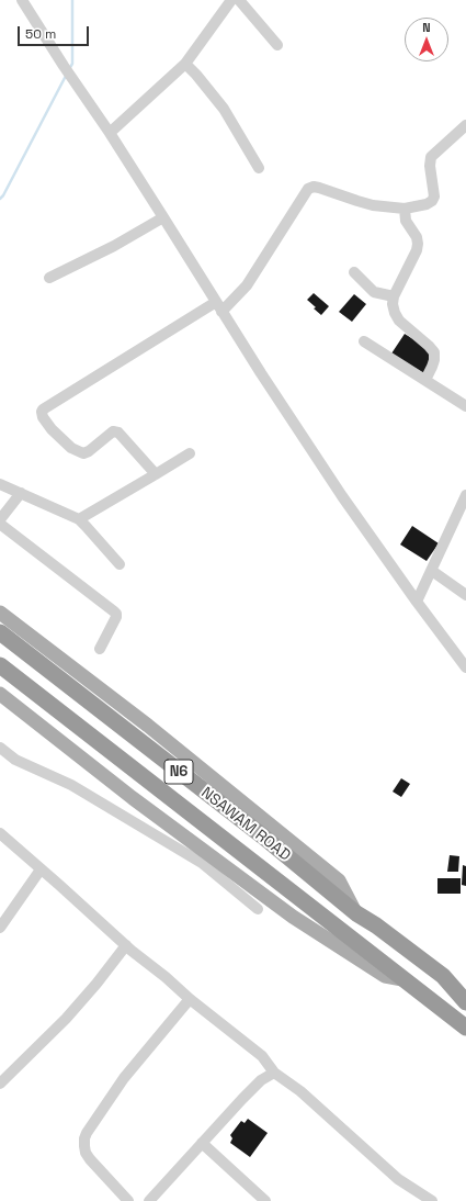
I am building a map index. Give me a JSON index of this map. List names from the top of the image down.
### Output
{
  "streets": {
    "highway": ["N6", "NSAWAM ROAD"]
  },
  "scale_bar": "50 m",
  "north": "top"
}
